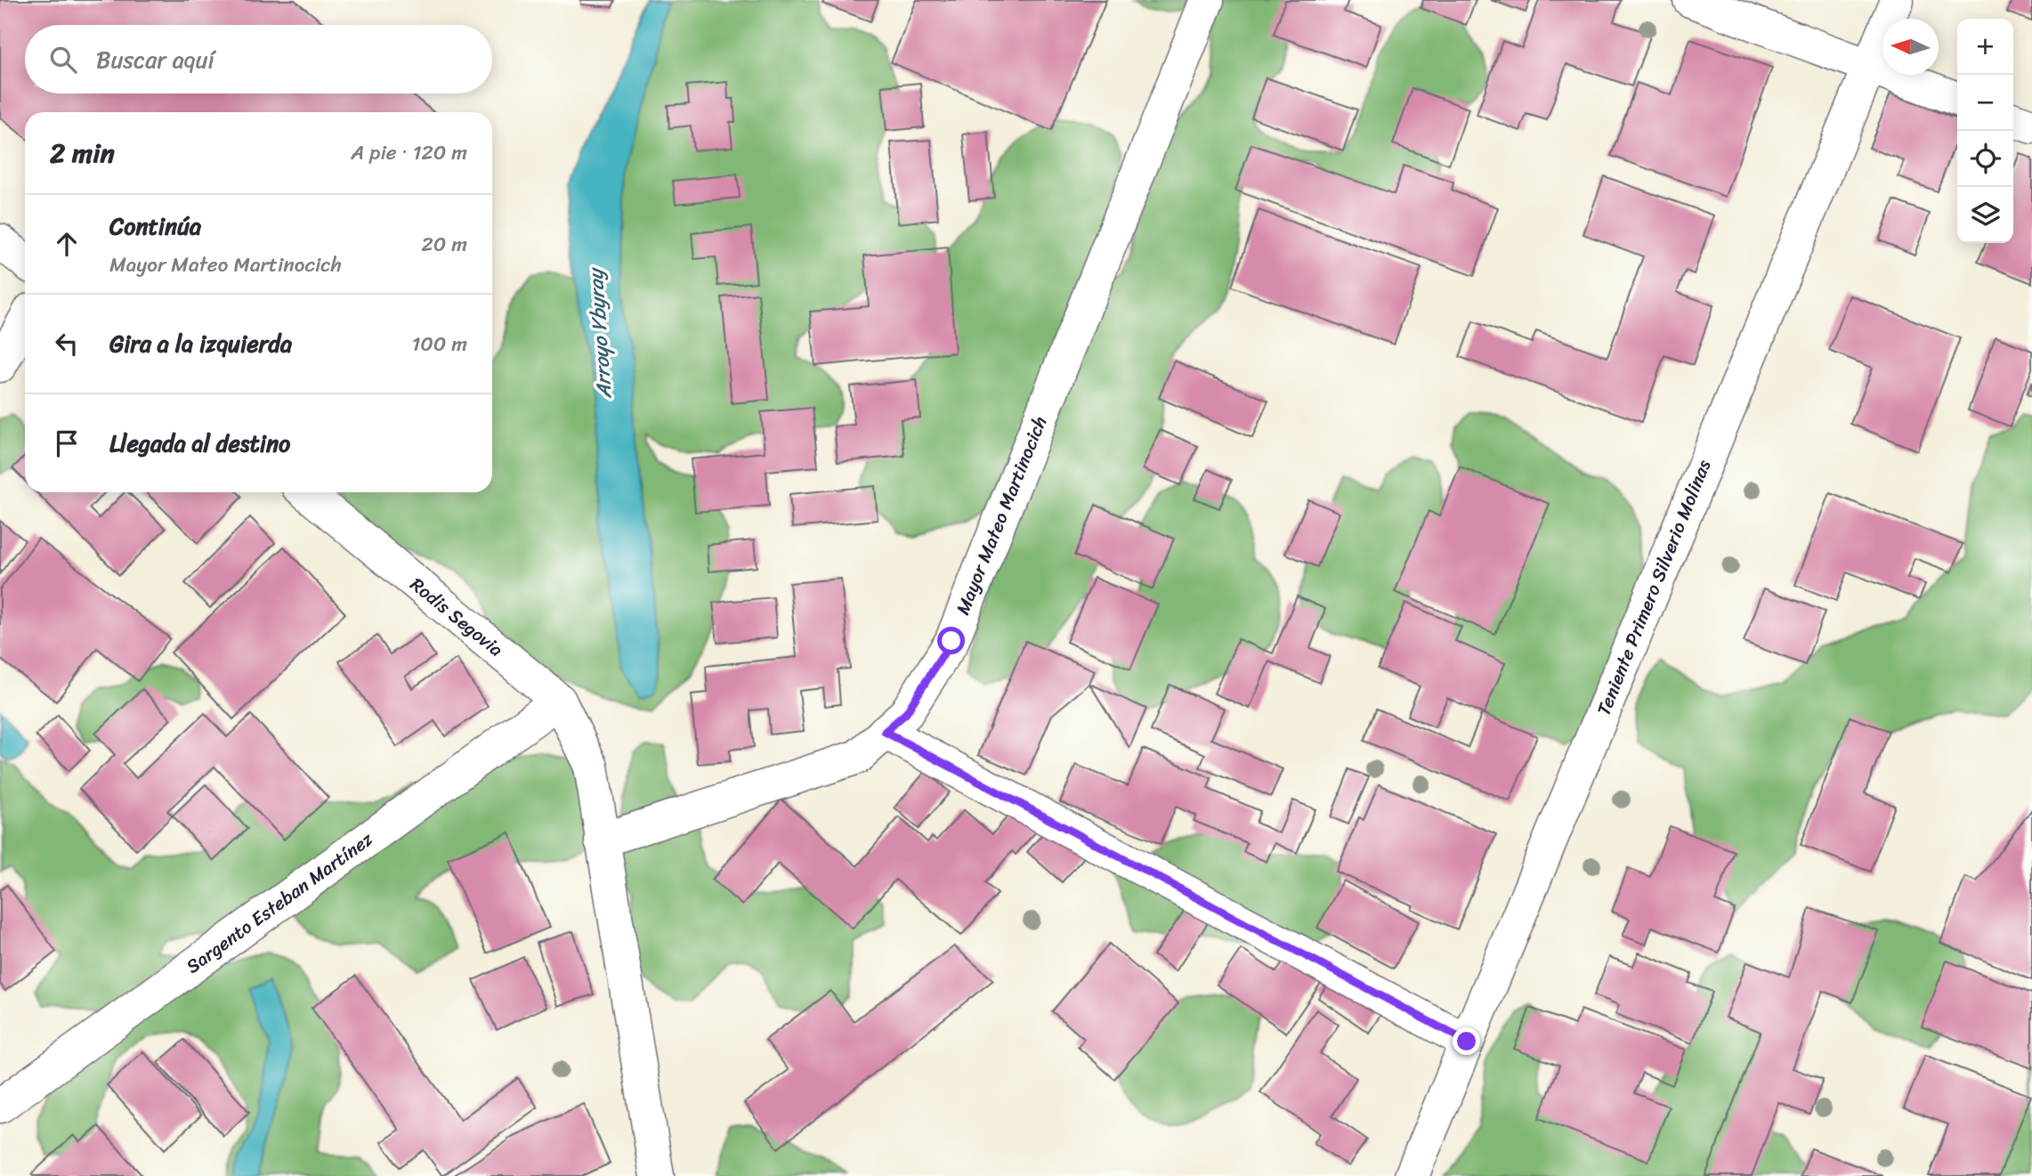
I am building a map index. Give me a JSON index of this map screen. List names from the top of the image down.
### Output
{
  "streets": {
    "street": [
      "Mayor Mateo Martinocich",
      "Teniente Primero Silverio Molinas",
      "Rodis Segovia",
      "Sargento Esteban Martínez"
    ]
  },
  "crossings": [
    ["Mayor Mateo Martinocich", "Rodis Segovia"],
    ["Rodis Segovia", "Sargento Esteban Martínez"]
  ],
  "water": ["Arroyo Ybyray"],
  "north": "left",
  "page": {
    "map_buttons": ["+", "−"],
    "search": "Buscar aquí",
    "heading": ["2 min", "A pie · 120 m"],
    "list": [
      ["Continúa", "Mayor Mateo Martinocich", "20 m"],
      ["Gira a la izquierda", "100 m"],
      "Llegada al destino"
    ]
  }
}
